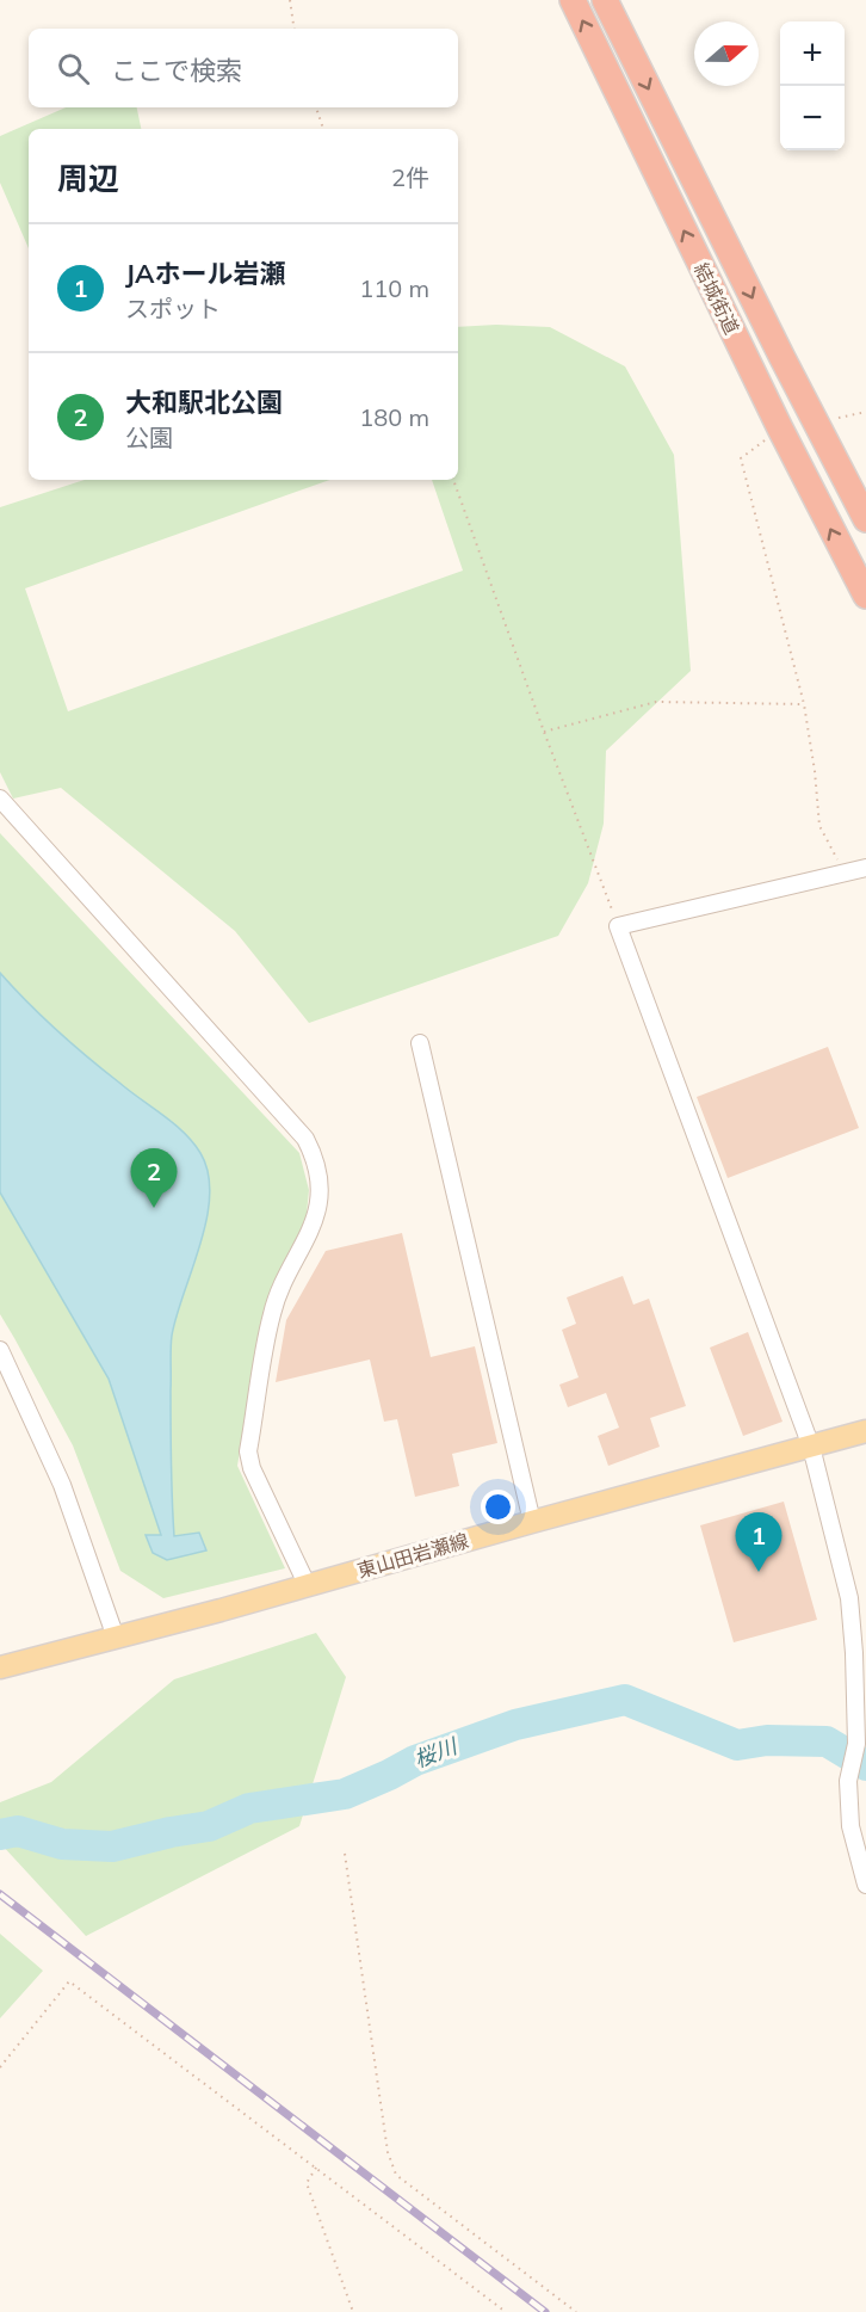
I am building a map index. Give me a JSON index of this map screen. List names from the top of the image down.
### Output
{
  "streets": {
    "highway": ["結城街道"],
    "main road": ["東山田岩瀬線"]
  },
  "water": ["桜川"],
  "north": "right",
  "page": {
    "map_buttons": ["+", "−"],
    "search": "ここで検索",
    "heading": ["周辺", "2件"],
    "list": [
      {
        "mark": "1",
        "name": "JAホール岩瀬",
        "note": "スポット",
        "value": "110 m"
      },
      {
        "mark": "2",
        "name": "大和駅北公園",
        "note": "公園",
        "value": "180 m"
      }
    ],
    "pins": ["2", "1"]
  }
}
